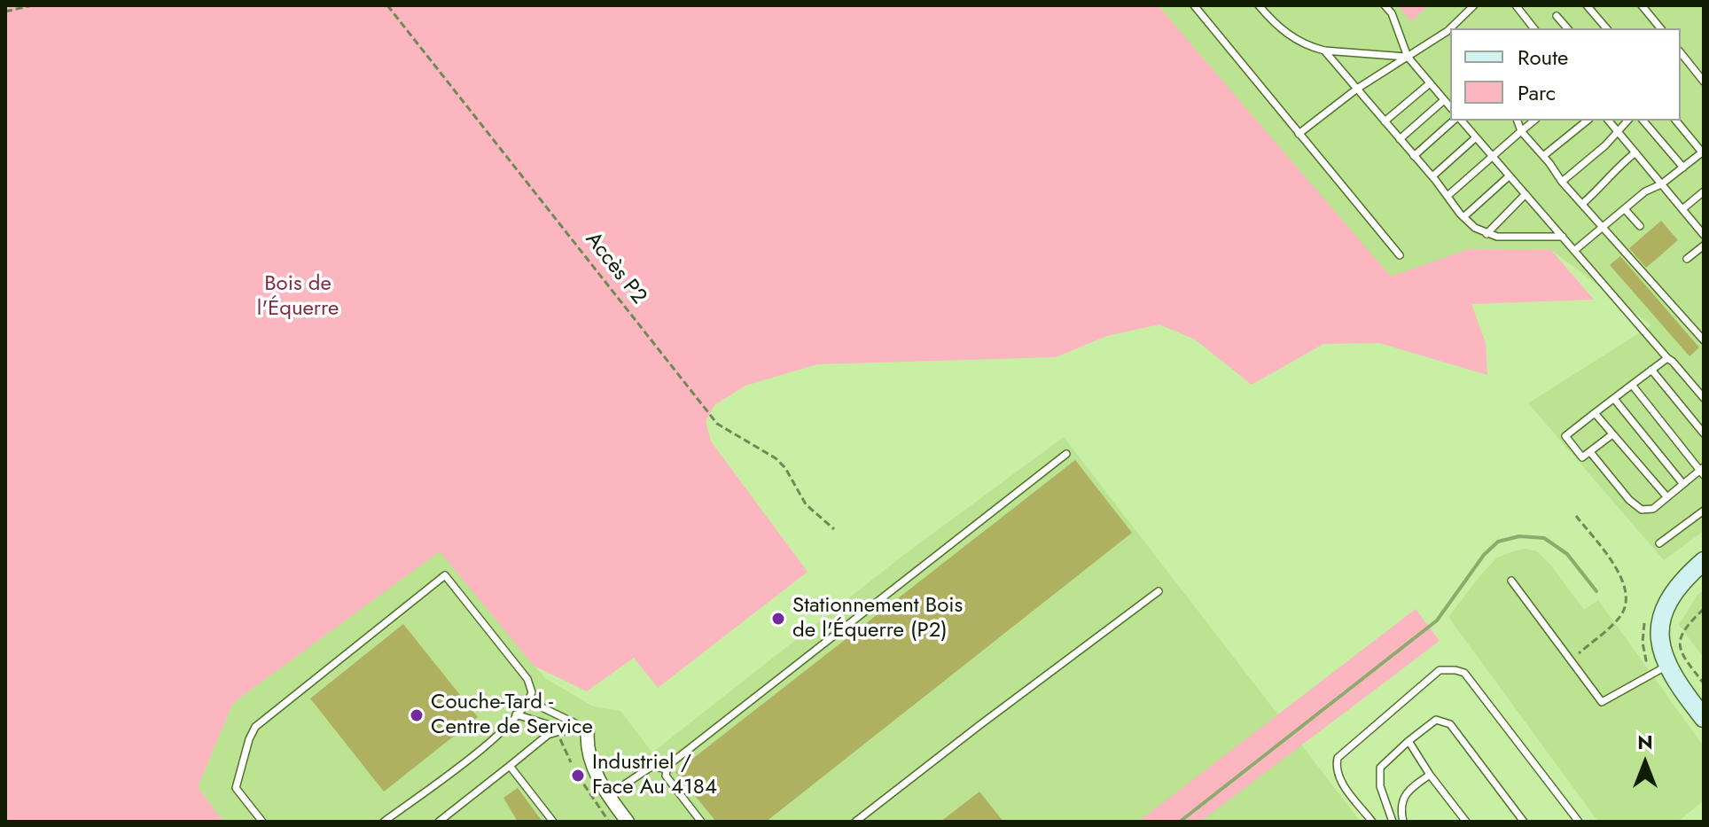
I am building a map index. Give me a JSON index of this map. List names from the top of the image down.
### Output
{
  "streets": {
    "path": ["Accès P2"]
  },
  "parks": ["Bois de l'Équerre"],
  "places": ["Stationnement Bois de l'Équerre (P2)", "Couche-Tard - Centre de Service", "Industriel / Face Au 4184"],
  "legend": ["Route", "Parc"],
  "north": "top"
}
